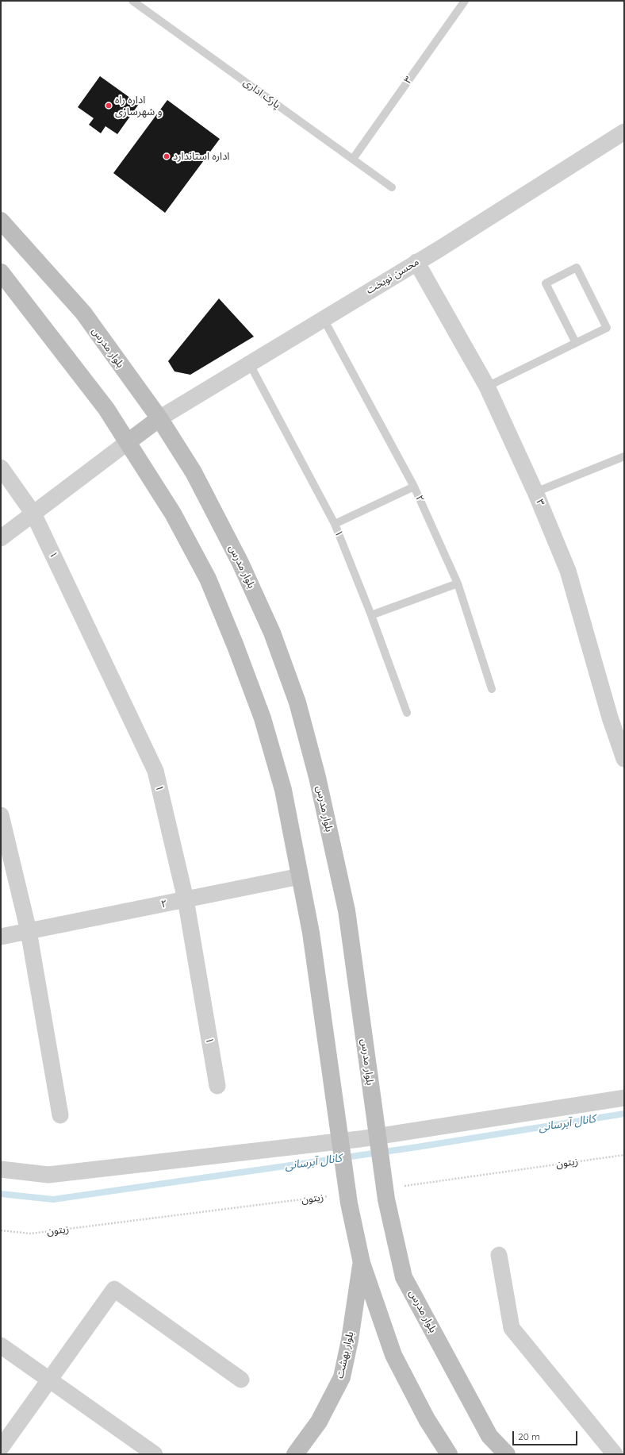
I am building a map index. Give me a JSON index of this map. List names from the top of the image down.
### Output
{
  "streets": {
    "street": [
      "۳",
      "محسن نوبخت",
      "بلوار مدرس",
      "۲",
      "۱",
      "بلوار بهشت"
    ],
    "lane": ["پارک اداری"],
    "path": ["زیتون"]
  },
  "crossings": [
    ["۳", "پارک اداری"],
    ["۳", "محسن نوبخت"],
    ["محسن نوبخت", "بلوار مدرس"],
    ["محسن نوبخت", "۲"],
    ["محسن نوبخت", "۱"],
    ["۲", "۱"]
  ],
  "water": ["کانال آبرسانی"],
  "places": ["اداره راه و شهرسازی", "اداره استاندارد"],
  "scale_bar": "20 m"
}
